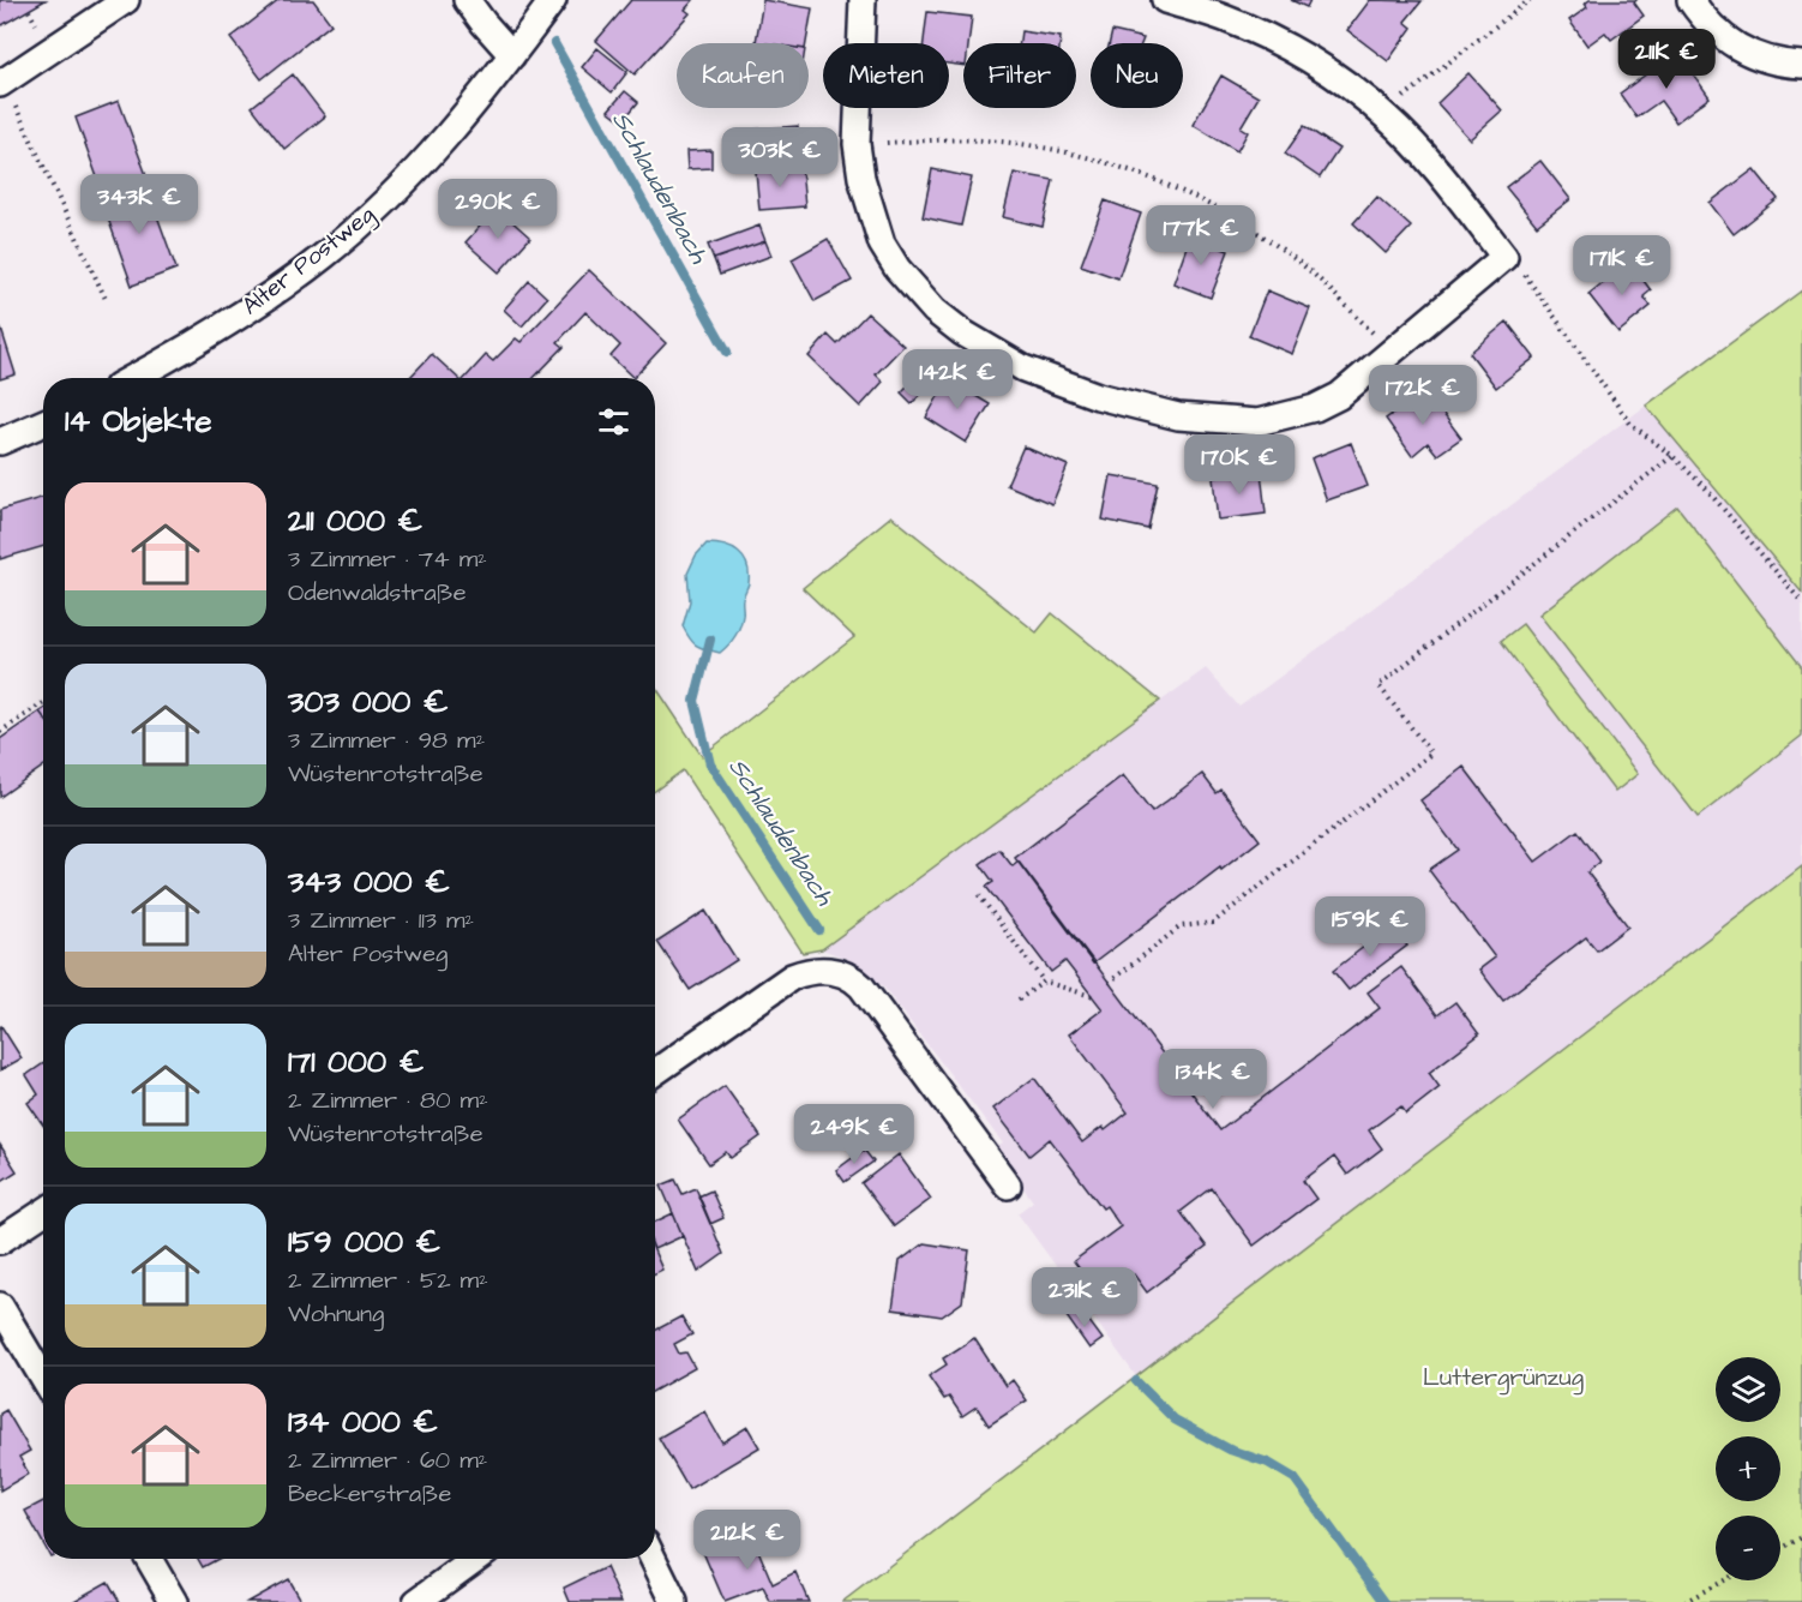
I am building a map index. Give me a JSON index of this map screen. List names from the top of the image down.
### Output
{
  "streets": {
    "street": ["Alter Postweg"]
  },
  "water": ["Schlaudenbach"],
  "parks": ["Luttergrünzug"],
  "page": {
    "price": [
      "211K €",
      "303K €",
      "343K €",
      "290K €",
      "177K €",
      "171K €",
      "142K €",
      "172K €",
      "170K €",
      "159K €",
      "134K €",
      "249K €",
      "231K €",
      "212K €"
    ],
    "chip": [
      "Kaufen",
      "Mieten",
      "Filter",
      "Neu"
    ],
    "heading": "14 Objekte",
    "list": [
      {
        "name": "211 000 €",
        "note": "3 Zimmer · 74 m² · Odenwaldstraße"
      },
      {
        "name": "303 000 €",
        "note": "3 Zimmer · 98 m² · Wüstenrotstraße"
      },
      {
        "name": "343 000 €",
        "note": "3 Zimmer · 113 m² · Alter Postweg"
      },
      {
        "name": "171 000 €",
        "note": "2 Zimmer · 80 m² · Wüstenrotstraße"
      },
      {
        "name": "159 000 €",
        "note": "2 Zimmer · 52 m² · Wohnung"
      },
      {
        "name": "134 000 €",
        "note": "2 Zimmer · 60 m² · Beckerstraße"
      }
    ],
    "map_buttons": ["+", "−"]
  }
}
